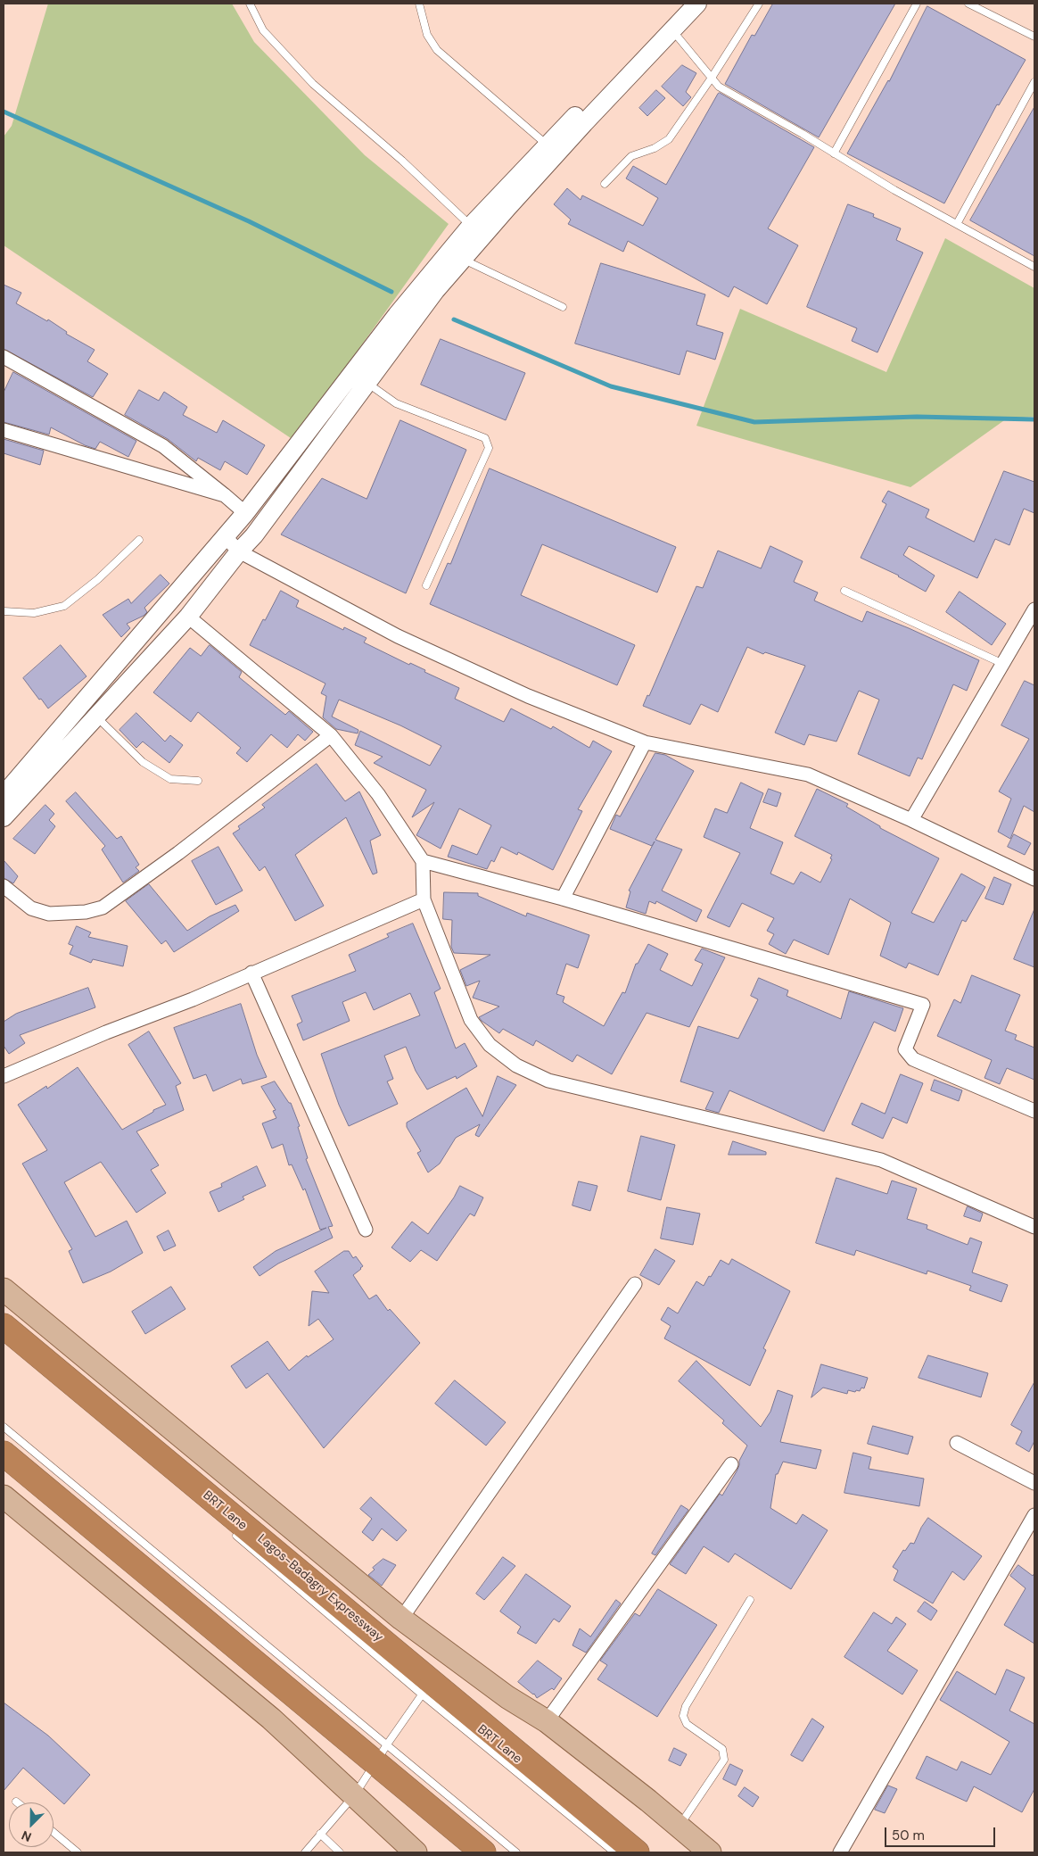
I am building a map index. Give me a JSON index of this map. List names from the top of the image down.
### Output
{
  "streets": {
    "highway": ["Lagos-Badagry Expressway"],
    "lane": ["BRT Lane"]
  },
  "crossings": [
    ["BRT Lane", "Lagos-Badagry Expressway"]
  ],
  "scale_bar": "50 m",
  "north": "bottom left"
}
